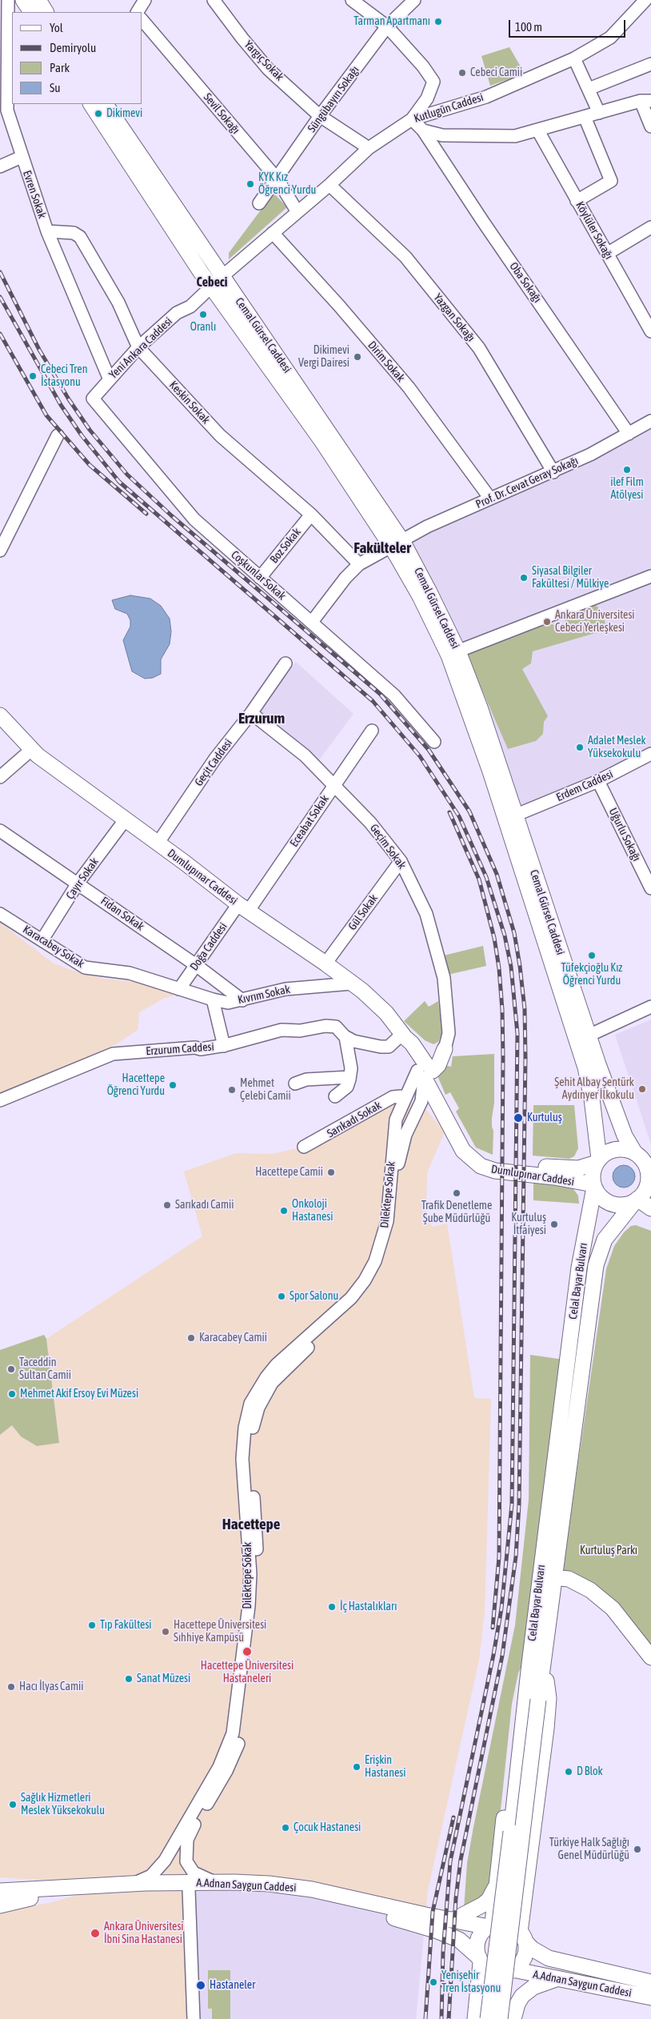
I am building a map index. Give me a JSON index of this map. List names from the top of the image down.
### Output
{
  "streets": {
    "main road": [
      "Cemal Gürsel Caddesi",
      "Dumlupınar Caddesi",
      "Celal Bayar Bulvarı",
      "A.Adnan Saygun Caddesi"
    ],
    "street": [
      "Yargıç Sokak",
      "Süngübayırı Sokağı",
      "Kutlugün Caddesi",
      "Sevil Sokağı",
      "Evren Sokak",
      "Köylüler Sokağı",
      "Oba Sokağı",
      "Yazgan Sokağı",
      "Yeni Ankara Caddesi",
      "Dirim Sokak",
      "Keskin Sokak",
      "Prof. Dr. Cevat Geray Sokağı",
      "Boz Sokak",
      "Coşkunlar Sokak",
      "Geçit Caddesi",
      "Erdem Caddesi",
      "Eceabat Sokak",
      "Uğurlu Sokağı",
      "Geçim Sokak",
      "Çayır Sokak",
      "Gül Sokak",
      "Fidan Sokak",
      "Karacabey Sokak",
      "Doğa Caddesi",
      "Kıvrım Sokak",
      "Erzurum Caddesi",
      "Sarıkadı Sokak",
      "Dilektepe Sokak"
    ]
  },
  "crossings": [
    ["Yargıç Sokak", "Süngübayırı Sokağı"],
    ["Yargıç Sokak", "Kutlugün Caddesi"],
    ["Süngübayırı Sokağı", "Sevil Sokağı"],
    ["Kutlugün Caddesi", "Sevil Sokağı"],
    ["Kutlugün Caddesi", "Oba Sokağı"],
    ["Kutlugün Caddesi", "Yazgan Sokağı"],
    ["Kutlugün Caddesi", "Cemal Gürsel Caddesi"],
    ["Kutlugün Caddesi", "Yeni Ankara Caddesi"],
    ["Kutlugün Caddesi", "Dirim Sokak"],
    ["Evren Sokak", "Yeni Ankara Caddesi"],
    ["Evren Sokak", "Keskin Sokak"],
    ["Oba Sokağı", "Prof. Dr. Cevat Geray Sokağı"],
    ["Yazgan Sokağı", "Prof. Dr. Cevat Geray Sokağı"],
    ["Cemal Gürsel Caddesi", "Yeni Ankara Caddesi"],
    ["Cemal Gürsel Caddesi", "Prof. Dr. Cevat Geray Sokağı"],
    ["Cemal Gürsel Caddesi", "Erdem Caddesi"],
    ["Cemal Gürsel Caddesi", "Dumlupınar Caddesi"],
    ["Cemal Gürsel Caddesi", "Celal Bayar Bulvarı"],
    ["Yeni Ankara Caddesi", "Keskin Sokak"],
    ["Yeni Ankara Caddesi", "Coşkunlar Sokak"],
    ["Dirim Sokak", "Prof. Dr. Cevat Geray Sokağı"],
    ["Keskin Sokak", "Boz Sokak"],
    ["Boz Sokak", "Coşkunlar Sokak"],
    ["Geçit Caddesi", "Geçim Sokak"],
    ["Geçit Caddesi", "Dumlupınar Caddesi"],
    ["Erdem Caddesi", "Uğurlu Sokağı"],
    ["Eceabat Sokak", "Geçim Sokak"],
    ["Eceabat Sokak", "Dumlupınar Caddesi"],
    ["Eceabat Sokak", "Doğa Caddesi"],
    ["Geçim Sokak", "Gül Sokak"],
    ["Dumlupınar Caddesi", "Çayır Sokak"],
    ["Dumlupınar Caddesi", "Gül Sokak"],
    ["Dumlupınar Caddesi", "Doğa Caddesi"],
    ["Dumlupınar Caddesi", "Kıvrım Sokak"],
    ["Dumlupınar Caddesi", "Erzurum Caddesi"],
    ["Dumlupınar Caddesi", "Dilektepe Sokak"],
    ["Dumlupınar Caddesi", "Celal Bayar Bulvarı"],
    ["Çayır Sokak", "Fidan Sokak"],
    ["Çayır Sokak", "Karacabey Sokak"],
    ["Fidan Sokak", "Doğa Caddesi"],
    ["Fidan Sokak", "Kıvrım Sokak"],
    ["Karacabey Sokak", "Doğa Caddesi"],
    ["Karacabey Sokak", "Kıvrım Sokak"],
    ["Doğa Caddesi", "Kıvrım Sokak"],
    ["Sarıkadı Sokak", "Dilektepe Sokak"],
    ["Dilektepe Sokak", "A.Adnan Saygun Caddesi"]
  ],
  "districts": [
    "Cebeci",
    "Fakülteler",
    "Erzurum",
    "Hacettepe"
  ],
  "parks": ["Kurtuluş Parkı"],
  "places": [
    "Tarman Apartmanı",
    "Cebeci Camii",
    "Dikimevi",
    "KYK Kız Öğrenci Yurdu",
    "Oranlı",
    "Dikimevi Vergi Dairesi",
    "Cebeci Tren İstasyonu",
    "ilef Film Atölyesi",
    "Siyasal Bilgiler Fakültesi / Mülkiye",
    "Ankara Üniversitesi Cebeci Yerleşkesi",
    "Adalet Meslek Yüksekokulu",
    "Tüfekçioğlu Kız Öğrenci Yurdu",
    "Hacettepe Öğrenci Yurdu",
    "Şehit Albay Şentürk Aydınyer İlkokulu",
    "Mehmet Çelebi Camii",
    "Kurtuluş",
    "Hacettepe Camii",
    "Trafik Denetleme Şube Müdürlüğü",
    "Sarıkadı Camii",
    "Onkoloji Hastanesi",
    "Kurtuluş İtfaiyesi",
    "Spor Salonu",
    "Karacabey Camii",
    "Taceddin Sultan Camii",
    "Mehmet Akif Ersoy Evi Müzesi",
    "İç Hastalıkları",
    "Tıp Fakültesi",
    "Hacettepe Üniversitesi Sıhhiye Kampüsü",
    "Hacettepe Üniversitesi Hastaneleri",
    "Sanat Müzesi",
    "Hacı İlyas Camii",
    "Erişkin Hastanesi",
    "D Blok",
    "Sağlık Hizmetleri Meslek Yüksekokulu",
    "Çocuk Hastanesi",
    "Türkiye Halk Sağlığı Genel Müdürlüğü",
    "Ankara Üniversitesi İbni Sina Hastanesi",
    "Yenişehir Tren İstasyonu",
    "Hastaneler"
  ],
  "legend": [
    "Yol",
    "Demiryolu",
    "Park",
    "Su"
  ],
  "scale_bar": "100 m"
}
